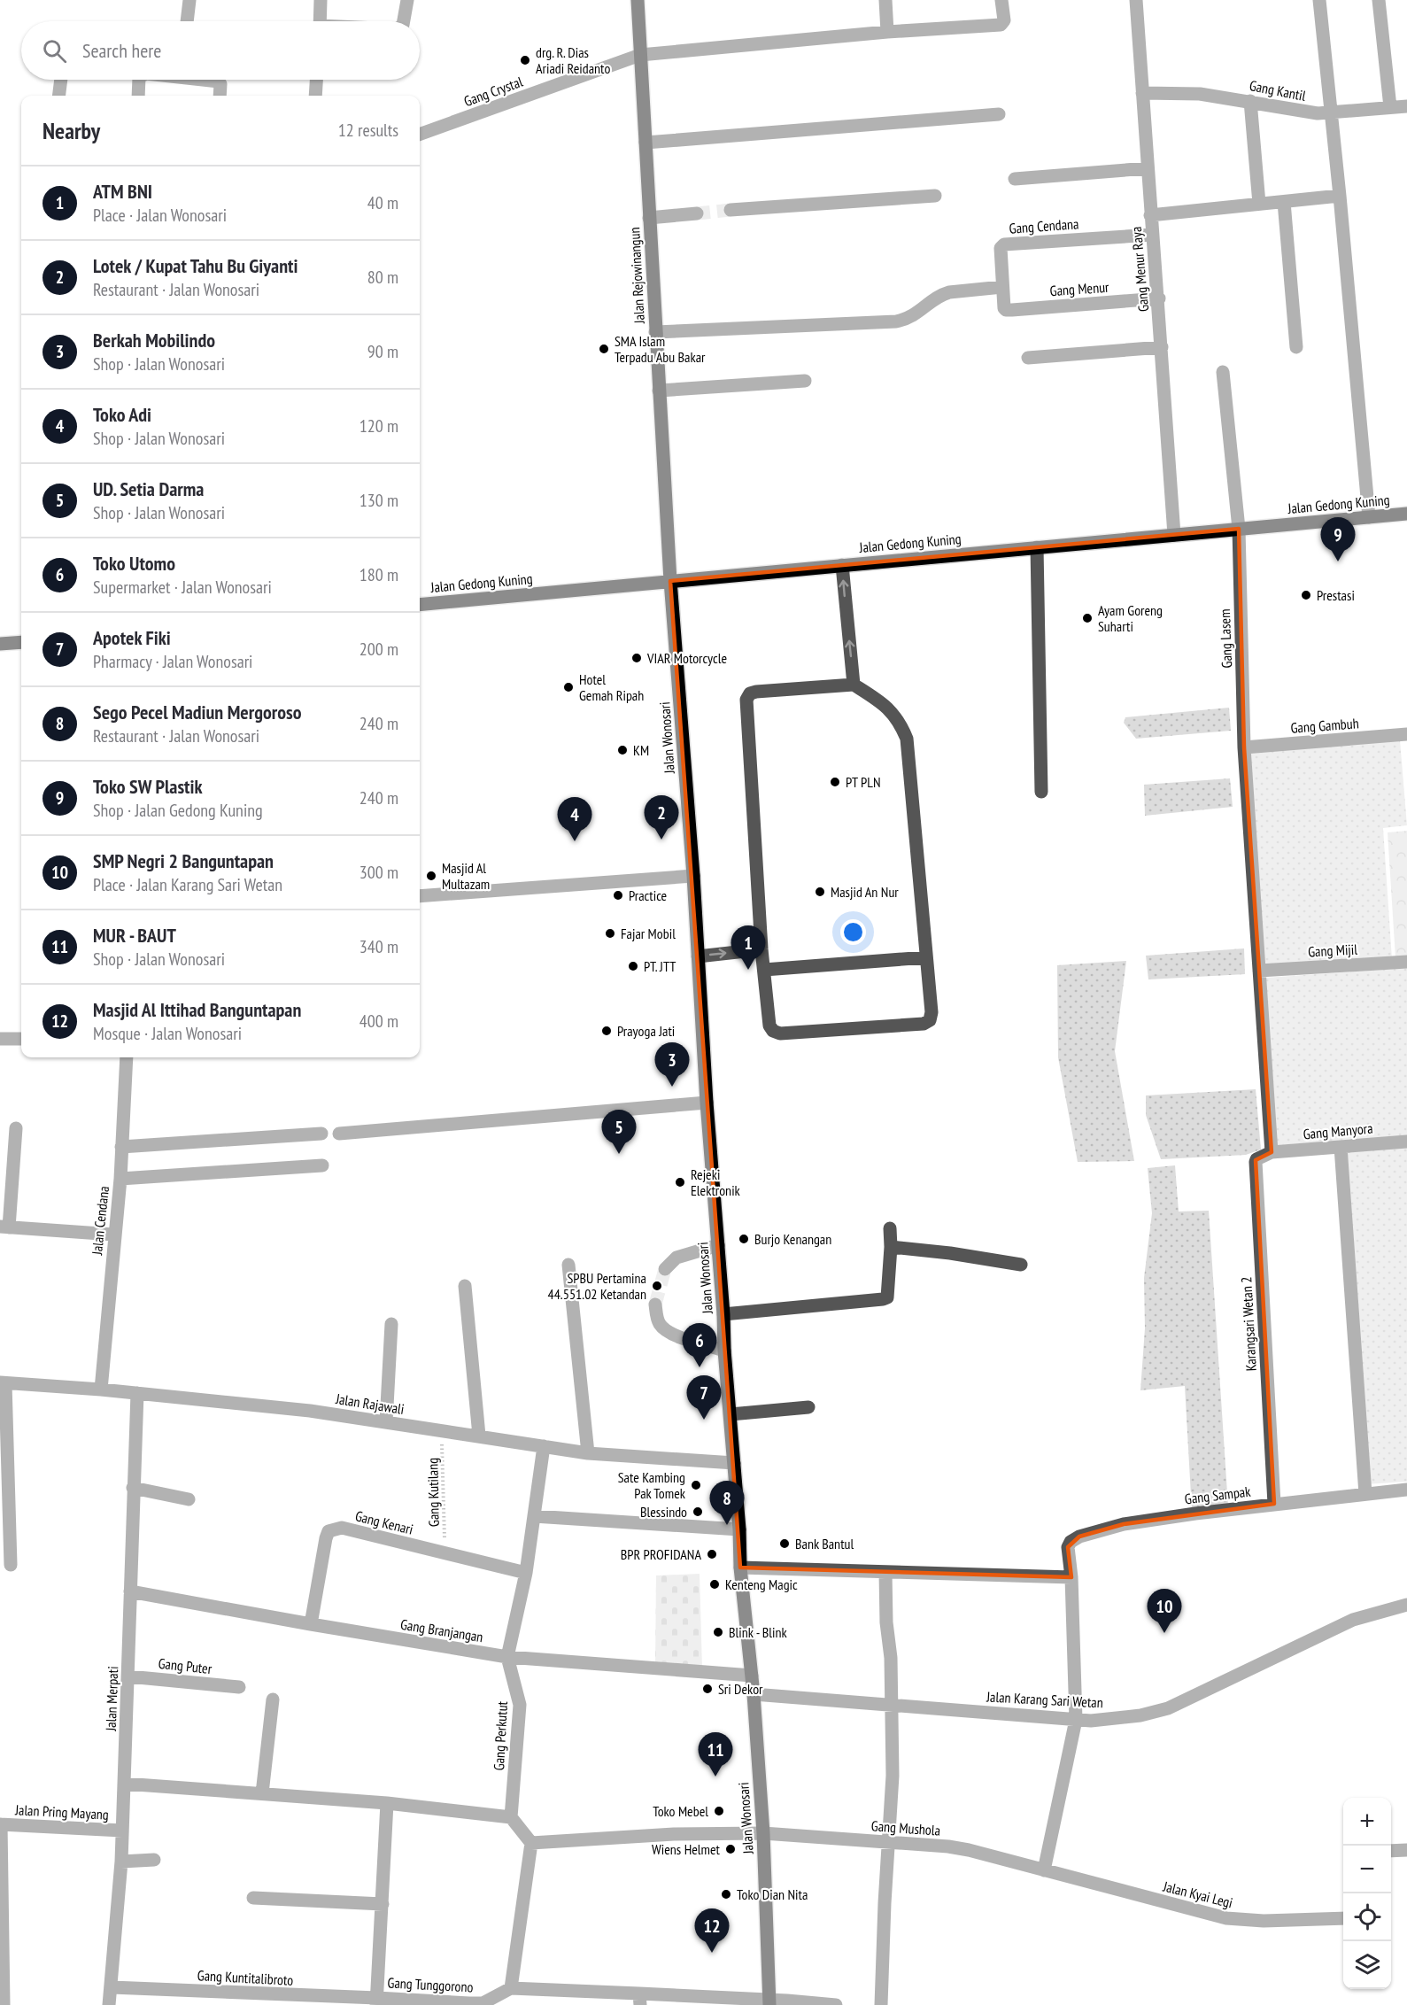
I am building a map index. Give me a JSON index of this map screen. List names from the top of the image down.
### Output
{
  "streets": {
    "main road": ["Jalan Rejowinangun", "Jalan Gedong Kuning", "Jalan Wonosari"],
    "street": [
      "Gang Kantil",
      "Gang Crystal",
      "Gang Cendana",
      "Gang Menur Raya",
      "Gang Menur",
      "Gang Lasem",
      "Gang Gambuh",
      "Gang Mijil",
      "Gang Manyora",
      "Jalan Cendana",
      "Karangsari Wetan 2",
      "Jalan Rajawali",
      "Gang Sampak",
      "Gang Kenari",
      "Gang Branjangan",
      "Gang Puter",
      "Jalan Merpati",
      "Jalan Karang Sari Wetan",
      "Gang Perkutut",
      "Jalan Pring Mayang",
      "Gang Mushola",
      "Jalan Kyai Legi",
      "Gang Kuntitalibroto",
      "Gang Tunggorono"
    ],
    "path": ["Gang Kutilang"]
  },
  "crossings": [
    ["Gang Kantil", "Gang Menur Raya"],
    ["Gang Crystal", "Jalan Rejowinangun"],
    ["Gang Cendana", "Gang Menur Raya"],
    ["Gang Cendana", "Gang Menur"],
    ["Gang Menur Raya", "Gang Menur"],
    ["Gang Menur Raya", "Jalan Gedong Kuning"],
    ["Jalan Rejowinangun", "Jalan Gedong Kuning"],
    ["Jalan Rejowinangun", "Jalan Wonosari"],
    ["Jalan Gedong Kuning", "Gang Lasem"],
    ["Jalan Gedong Kuning", "Jalan Wonosari"],
    ["Gang Lasem", "Gang Gambuh"],
    ["Gang Lasem", "Gang Mijil"],
    ["Gang Lasem", "Gang Manyora"],
    ["Gang Lasem", "Karangsari Wetan 2"],
    ["Jalan Wonosari", "Jalan Rajawali"],
    ["Jalan Wonosari", "Gang Branjangan"],
    ["Jalan Wonosari", "Jalan Karang Sari Wetan"],
    ["Jalan Wonosari", "Gang Mushola"],
    ["Gang Manyora", "Karangsari Wetan 2"],
    ["Jalan Cendana", "Jalan Rajawali"],
    ["Karangsari Wetan 2", "Gang Sampak"],
    ["Jalan Rajawali", "Gang Kutilang"],
    ["Jalan Rajawali", "Jalan Merpati"],
    ["Gang Kutilang", "Gang Kenari"],
    ["Gang Kenari", "Gang Branjangan"],
    ["Gang Branjangan", "Jalan Merpati"],
    ["Gang Branjangan", "Gang Perkutut"],
    ["Gang Puter", "Jalan Merpati"],
    ["Jalan Merpati", "Jalan Pring Mayang"],
    ["Jalan Merpati", "Gang Kuntitalibroto"],
    ["Gang Mushola", "Jalan Kyai Legi"],
    ["Gang Kuntitalibroto", "Gang Tunggorono"]
  ],
  "places": [
    "drg. R. Dias Ariadi Reidanto",
    "SMA Islam Terpadu Abu Bakar",
    "Prestasi",
    "Ayam Goreng Suharti",
    "VIAR Motorcycle",
    "Hotel Gemah Ripah",
    "KM",
    "PT PLN",
    "Masjid Al Multazam",
    "Masjid An Nur",
    "Practice",
    "Fajar Mobil",
    "PT. JTT",
    "Prayoga Jati",
    "Rejeki Elektronik",
    "Burjo Kenangan",
    "SPBU Pertamina 44.551.02 Ketandan",
    "Sate Kambing Pak Tomek",
    "Blessindo",
    "Bank Bantul",
    "BPR PROFIDANA",
    "Kenteng Magic",
    "Blink - Blink",
    "Sri Dekor",
    "Toko Mebel",
    "Wiens Helmet",
    "Toko Dian Nita"
  ],
  "page": {
    "search": "Search here",
    "heading": ["Nearby", "12 results"],
    "list": [
      {
        "mark": "1",
        "name": "ATM BNI",
        "note": "Place · Jalan Wonosari",
        "value": "40 m"
      },
      {
        "mark": "2",
        "name": "Lotek / Kupat Tahu Bu Giyanti",
        "note": "Restaurant · Jalan Wonosari",
        "value": "80 m"
      },
      {
        "mark": "3",
        "name": "Berkah Mobilindo",
        "note": "Shop · Jalan Wonosari",
        "value": "90 m"
      },
      {
        "mark": "4",
        "name": "Toko Adi",
        "note": "Shop · Jalan Wonosari",
        "value": "120 m"
      },
      {
        "mark": "5",
        "name": "UD. Setia Darma",
        "note": "Shop · Jalan Wonosari",
        "value": "130 m"
      },
      {
        "mark": "6",
        "name": "Toko Utomo",
        "note": "Supermarket · Jalan Wonosari",
        "value": "180 m"
      },
      {
        "mark": "7",
        "name": "Apotek Fiki",
        "note": "Pharmacy · Jalan Wonosari",
        "value": "200 m"
      },
      {
        "mark": "8",
        "name": "Sego Pecel Madiun Mergoroso",
        "note": "Restaurant · Jalan Wonosari",
        "value": "240 m"
      },
      {
        "mark": "9",
        "name": "Toko SW Plastik",
        "note": "Shop · Jalan Gedong Kuning",
        "value": "240 m"
      },
      {
        "mark": "10",
        "name": "SMP Negri 2 Banguntapan",
        "note": "Place · Jalan Karang Sari Wetan",
        "value": "300 m"
      },
      {
        "mark": "11",
        "name": "MUR - BAUT",
        "note": "Shop · Jalan Wonosari",
        "value": "340 m"
      },
      {
        "mark": "12",
        "name": "Masjid Al Ittihad Banguntapan",
        "note": "Mosque · Jalan Wonosari",
        "value": "400 m"
      }
    ],
    "pins": [
      "9",
      "2",
      "4",
      "1",
      "3",
      "5",
      "6",
      "7",
      "8",
      "10",
      "11",
      "12"
    ],
    "map_buttons": ["+", "−"]
  }
}
